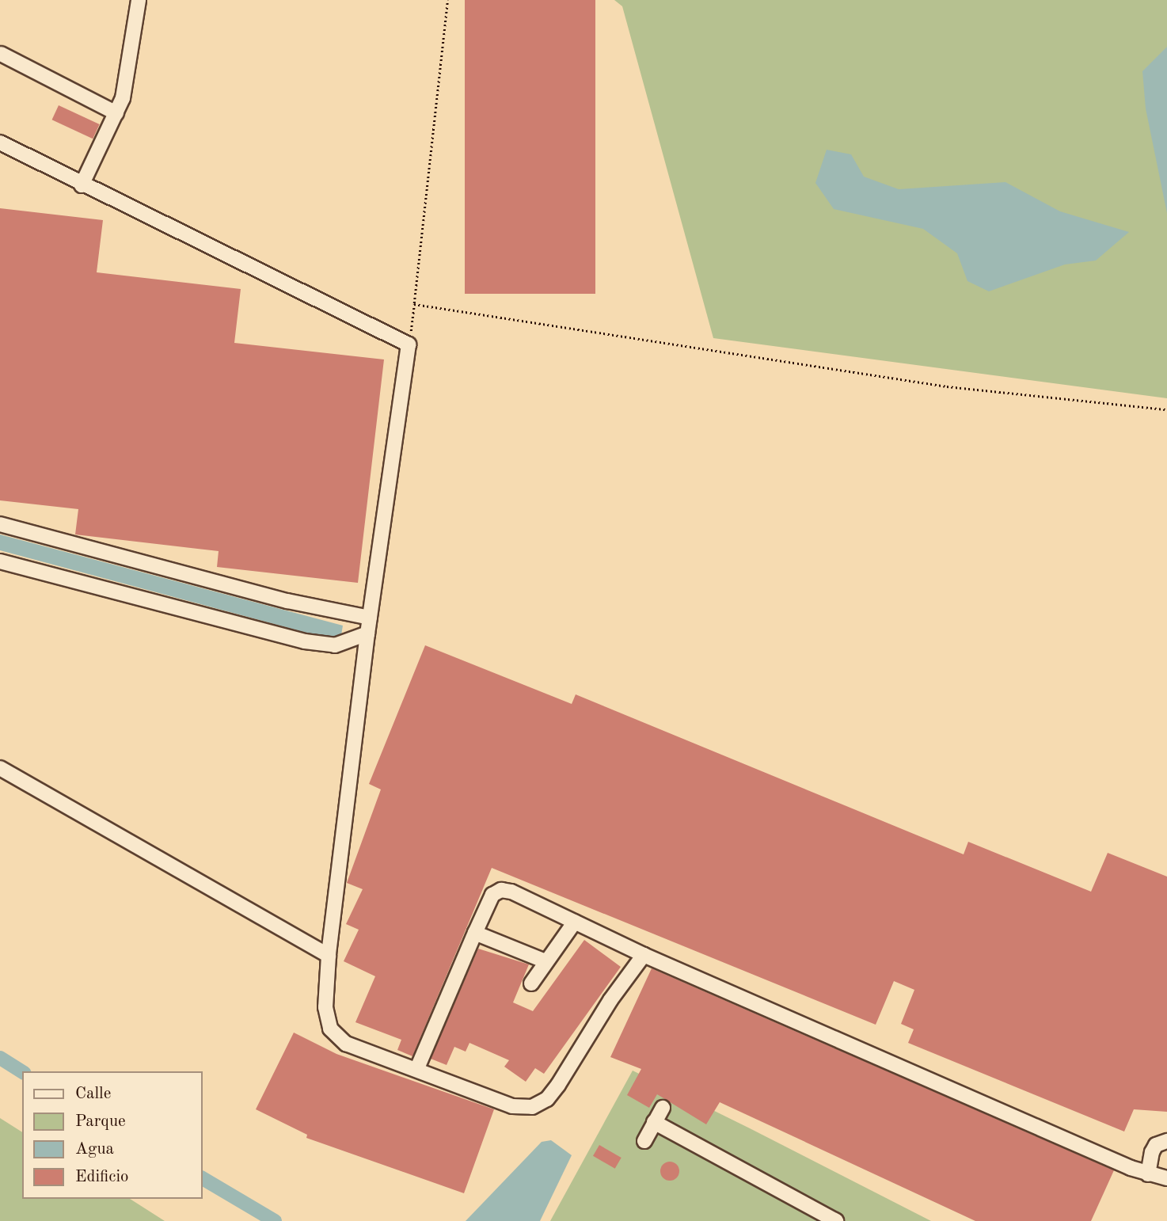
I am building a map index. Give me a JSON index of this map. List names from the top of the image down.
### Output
{
  "legend": [
    "Calle",
    "Parque",
    "Agua",
    "Edificio"
  ]
}
